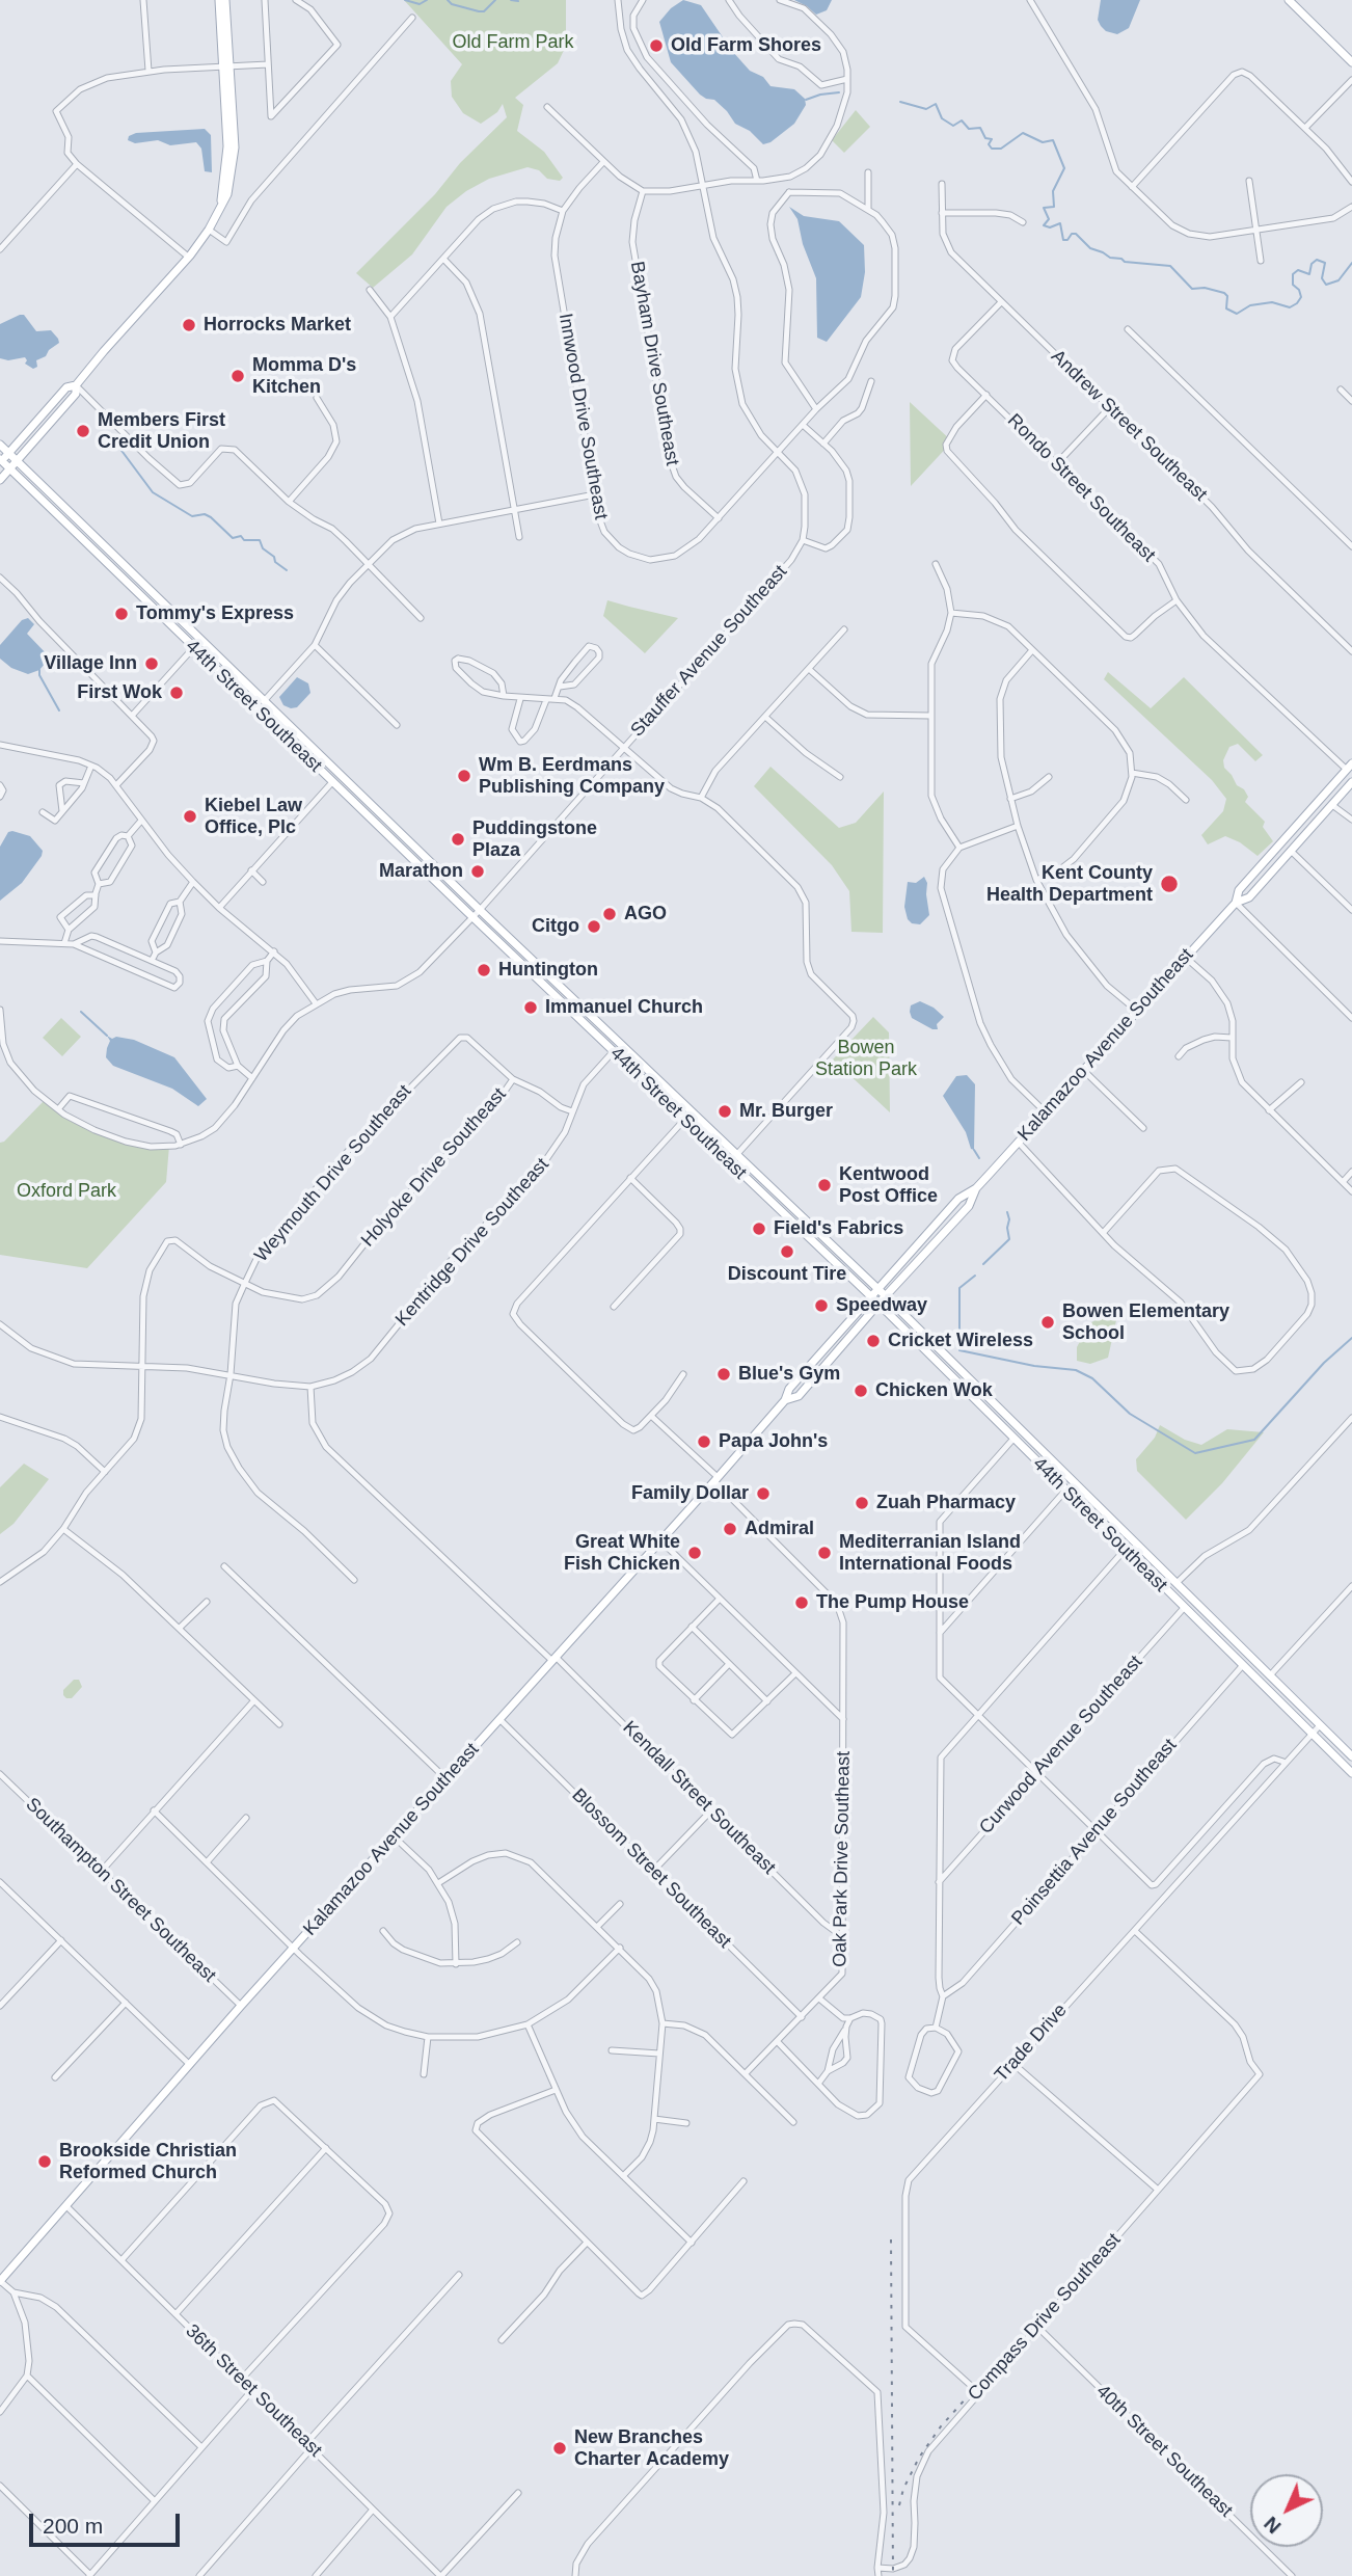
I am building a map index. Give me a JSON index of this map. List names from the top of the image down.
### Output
{
  "streets": {
    "main road": ["44th Street Southeast", "Kalamazoo Avenue Southeast"],
    "street": [
      "Bayham Drive Southeast",
      "Innwood Drive Southeast",
      "Andrew Street Southeast",
      "Rondo Street Southeast",
      "Stauffer Avenue Southeast",
      "Holyoke Drive Southeast",
      "Weymouth Drive Southeast",
      "Kentridge Drive Southeast",
      "Curwood Avenue Southeast",
      "Kendall Street Southeast",
      "Poinsettia Avenue Southeast",
      "Oak Park Drive Southeast",
      "Blossom Street Southeast",
      "Southampton Street Southeast",
      "Trade Drive",
      "Compass Drive Southeast",
      "36th Street Southeast",
      "40th Street Southeast"
    ]
  },
  "crossings": [
    ["Bayham Drive Southeast", "Innwood Drive Southeast"],
    ["Innwood Drive Southeast", "Stauffer Avenue Southeast"],
    ["Andrew Street Southeast", "Rondo Street Southeast"],
    ["Rondo Street Southeast", "Kalamazoo Avenue Southeast"],
    ["Stauffer Avenue Southeast", "44th Street Southeast"],
    ["44th Street Southeast", "Kalamazoo Avenue Southeast"],
    ["44th Street Southeast", "Kentridge Drive Southeast"],
    ["44th Street Southeast", "Curwood Avenue Southeast"],
    ["44th Street Southeast", "Poinsettia Avenue Southeast"],
    ["44th Street Southeast", "Trade Drive"],
    ["Kalamazoo Avenue Southeast", "Kendall Street Southeast"],
    ["Kalamazoo Avenue Southeast", "Oak Park Drive Southeast"],
    ["Kalamazoo Avenue Southeast", "Blossom Street Southeast"],
    ["Kalamazoo Avenue Southeast", "Southampton Street Southeast"],
    ["Kalamazoo Avenue Southeast", "36th Street Southeast"],
    ["Holyoke Drive Southeast", "Weymouth Drive Southeast"],
    ["Holyoke Drive Southeast", "Kentridge Drive Southeast"],
    ["Weymouth Drive Southeast", "Kentridge Drive Southeast"],
    ["Kentridge Drive Southeast", "Kendall Street Southeast"],
    ["Kendall Street Southeast", "Oak Park Drive Southeast"],
    ["Oak Park Drive Southeast", "Blossom Street Southeast"],
    ["Trade Drive", "Compass Drive Southeast"],
    ["Compass Drive Southeast", "40th Street Southeast"]
  ],
  "parks": ["Old Farm Park", "Bowen Station Park", "Oxford Park"],
  "places": [
    "Old Farm Shores",
    "Horrocks Market",
    "Momma D's Kitchen",
    "Members First Credit Union",
    "Tommy's Express",
    "Village Inn",
    "First Wok",
    "Wm B. Eerdmans Publishing Company",
    "Kiebel Law Office, Plc",
    "Puddingstone Plaza",
    "Marathon",
    "Kent County Health Department",
    "AGO",
    "Citgo",
    "Huntington",
    "Immanuel Church",
    "Mr. Burger",
    "Kentwood Post Office",
    "Field's Fabrics",
    "Discount Tire",
    "Speedway",
    "Bowen Elementary School",
    "Cricket Wireless",
    "Blue's Gym",
    "Chicken Wok",
    "Papa John's",
    "Family Dollar",
    "Zuah Pharmacy",
    "Admiral",
    "Great White Fish Chicken",
    "Mediterranian Island International Foods",
    "The Pump House",
    "Brookside Christian Reformed Church",
    "New Branches Charter Academy"
  ],
  "scale_bar": "200 m",
  "north": "bottom left"
}
